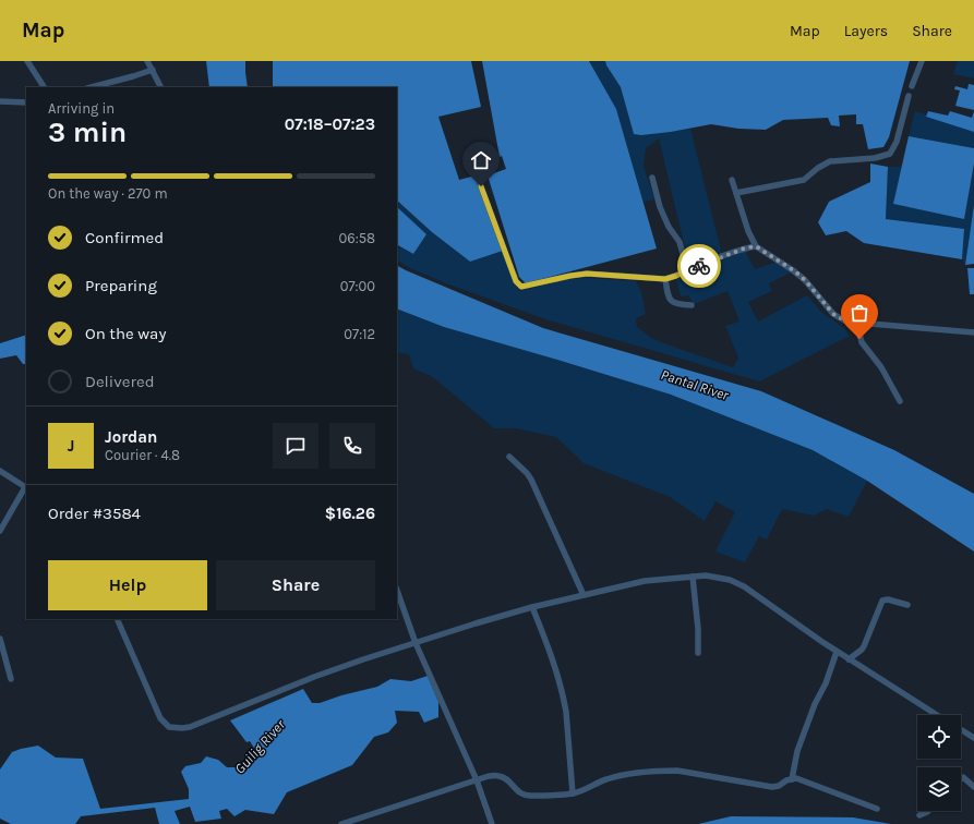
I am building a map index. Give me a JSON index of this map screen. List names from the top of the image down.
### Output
{
  "water": ["Pantal River", "Guilig River"],
  "page": {
    "header": "Map",
    "nav": ["Map", "Layers", "Share"],
    "heading": ["3 min", "Arriving in", "07:18–07:23"],
    "panel": [
      "Jordan",
      "Courier · 4.8",
      "Order #3584",
      "$16.26"
    ],
    "bar": "On the way · 270 m",
    "list": [
      ["Confirmed", "06:58"],
      ["Preparing", "07:00"],
      ["On the way", "07:12"],
      "Delivered"
    ],
    "round": "J",
    "buttons": ["Help", "Share"]
  }
}
